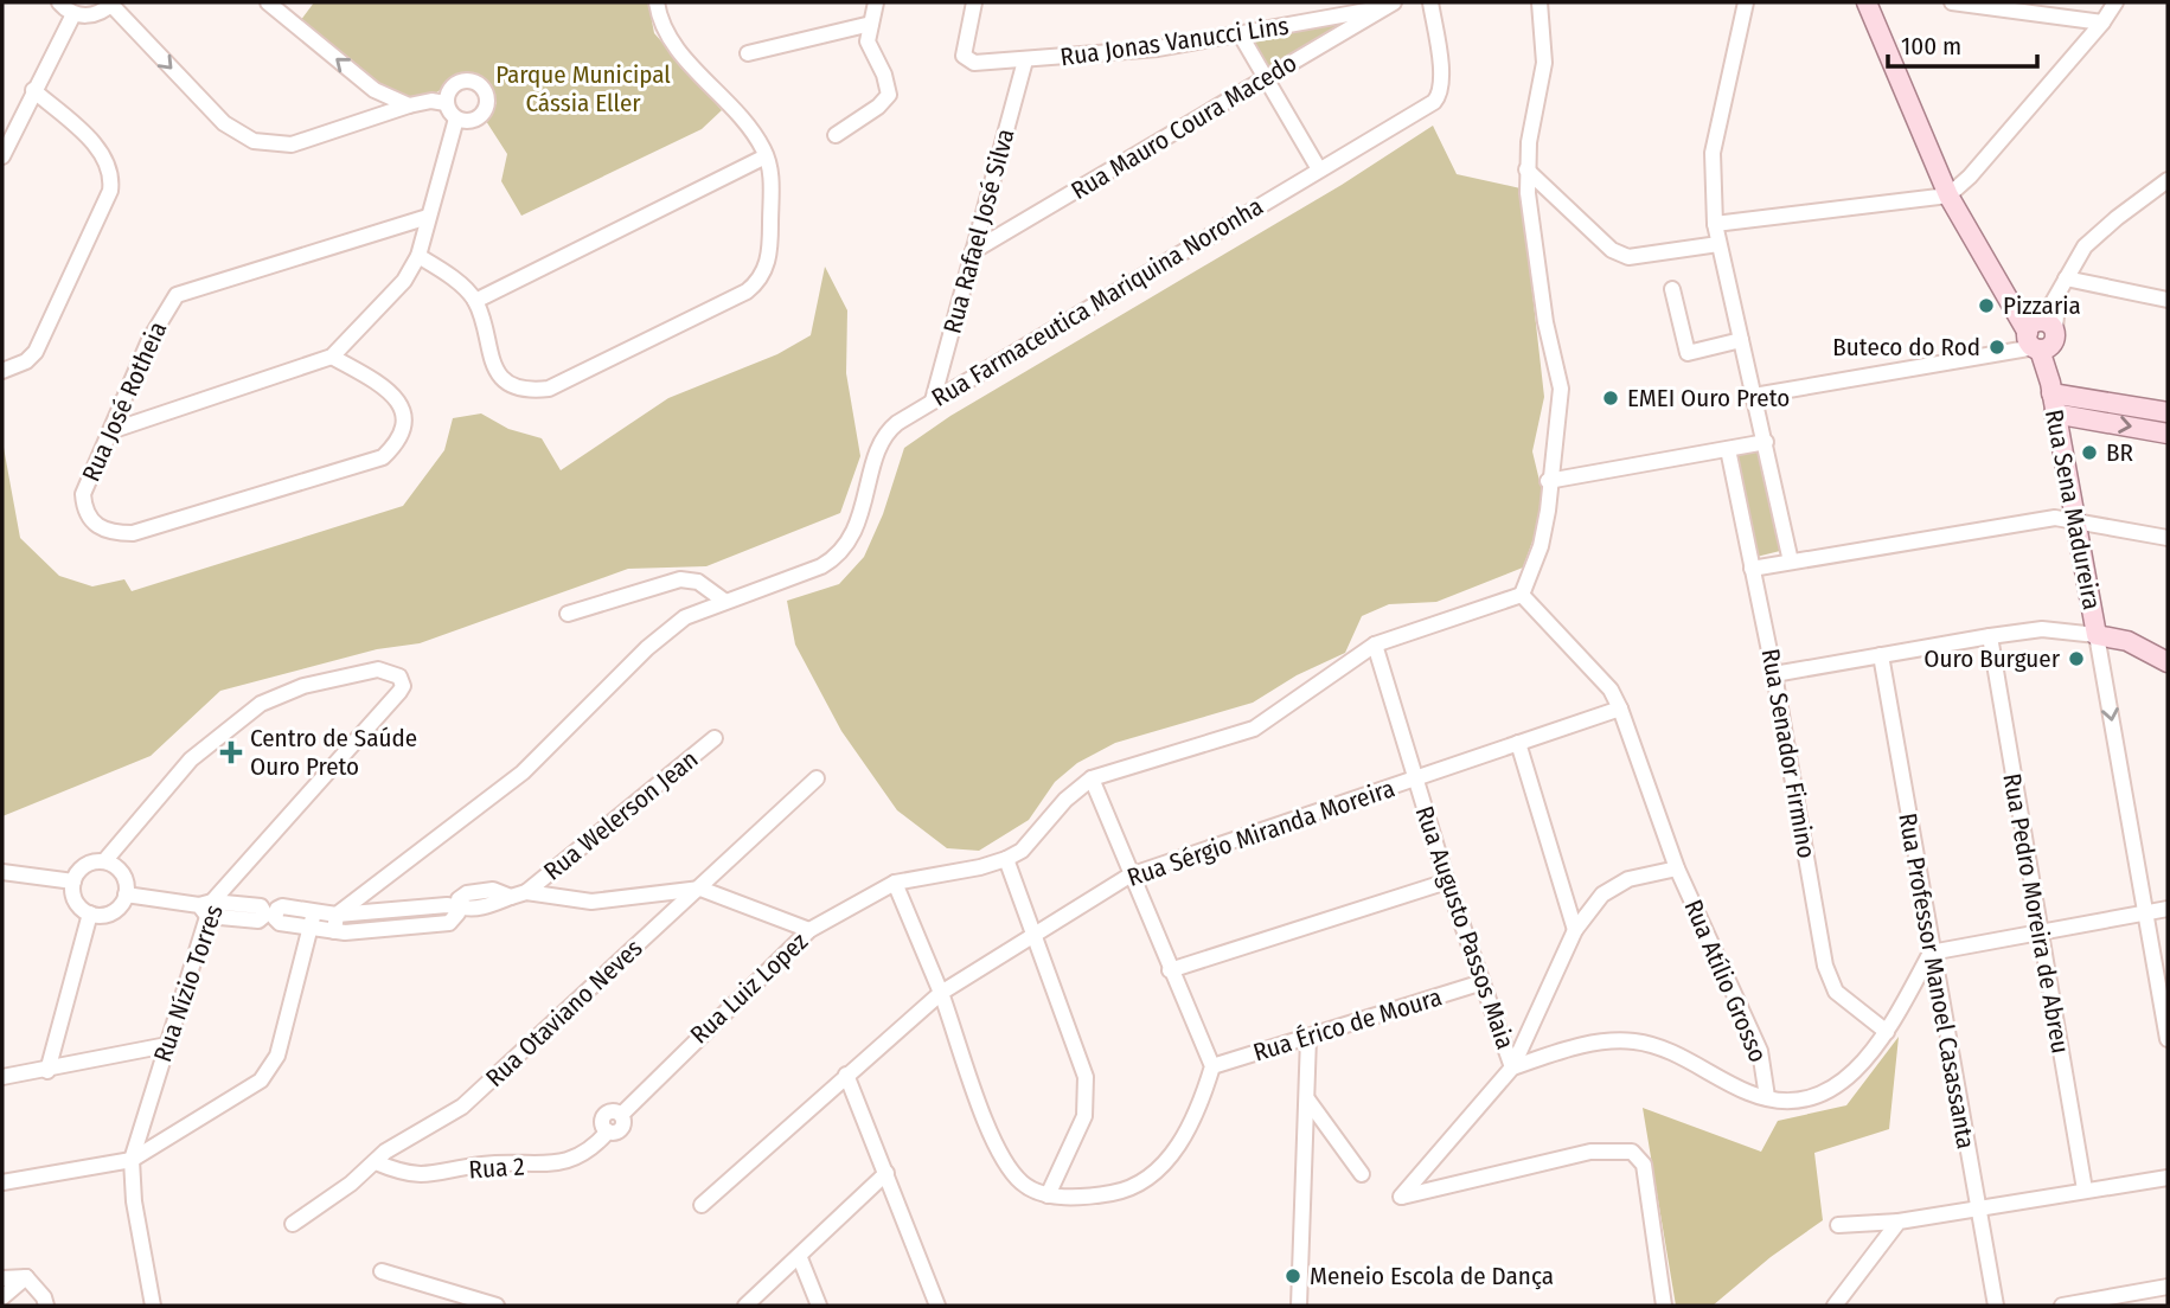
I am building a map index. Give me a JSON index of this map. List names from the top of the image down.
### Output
{
  "streets": {
    "main road": ["Rua Sena Madureira"],
    "street": [
      "Rua Jonas Vanucci Lins",
      "Rua Mauro Coura Macedo",
      "Rua Rafael José Silva",
      "Rua Farmaceutica Mariquina Noronha",
      "Rua José Rotheia",
      "Rua Senador Firmino",
      "Rua Welerson Jean",
      "Rua Sérgio Miranda Moreira",
      "Rua Pedro Moreira de Abreu",
      "Rua Augusto Passos Maia",
      "Rua Atílio Grosso",
      "Rua Professor Manoel Casassanta",
      "Rua Nízio Torres",
      "Rua Luiz Lopez",
      "Rua Otaviano Neves",
      "Rua Érico de Moura",
      "Rua 2"
    ]
  },
  "crossings": [
    ["Rua Jonas Vanucci Lins", "Rua Mauro Coura Macedo"],
    ["Rua Jonas Vanucci Lins", "Rua Rafael José Silva"],
    ["Rua Mauro Coura Macedo", "Rua Rafael José Silva"],
    ["Rua Rafael José Silva", "Rua Farmaceutica Mariquina Noronha"],
    ["Rua Welerson Jean", "Rua Otaviano Neves"],
    ["Rua Sérgio Miranda Moreira", "Rua Augusto Passos Maia"],
    ["Rua Sérgio Miranda Moreira", "Rua Atílio Grosso"],
    ["Rua Augusto Passos Maia", "Rua Érico de Moura"],
    ["Rua Luiz Lopez", "Rua 2"],
    ["Rua Otaviano Neves", "Rua 2"]
  ],
  "parks": ["Parque Municipal Cássia Eller"],
  "places": {
    "other": [
      "Pizzaria",
      "Buteco do Rod",
      "EMEI Ouro Preto",
      "BR",
      "Ouro Burguer",
      "Meneio Escola de Dança"
    ],
    "health": ["Centro de Saúde Ouro Preto"]
  },
  "scale_bar": "100 m"
}
